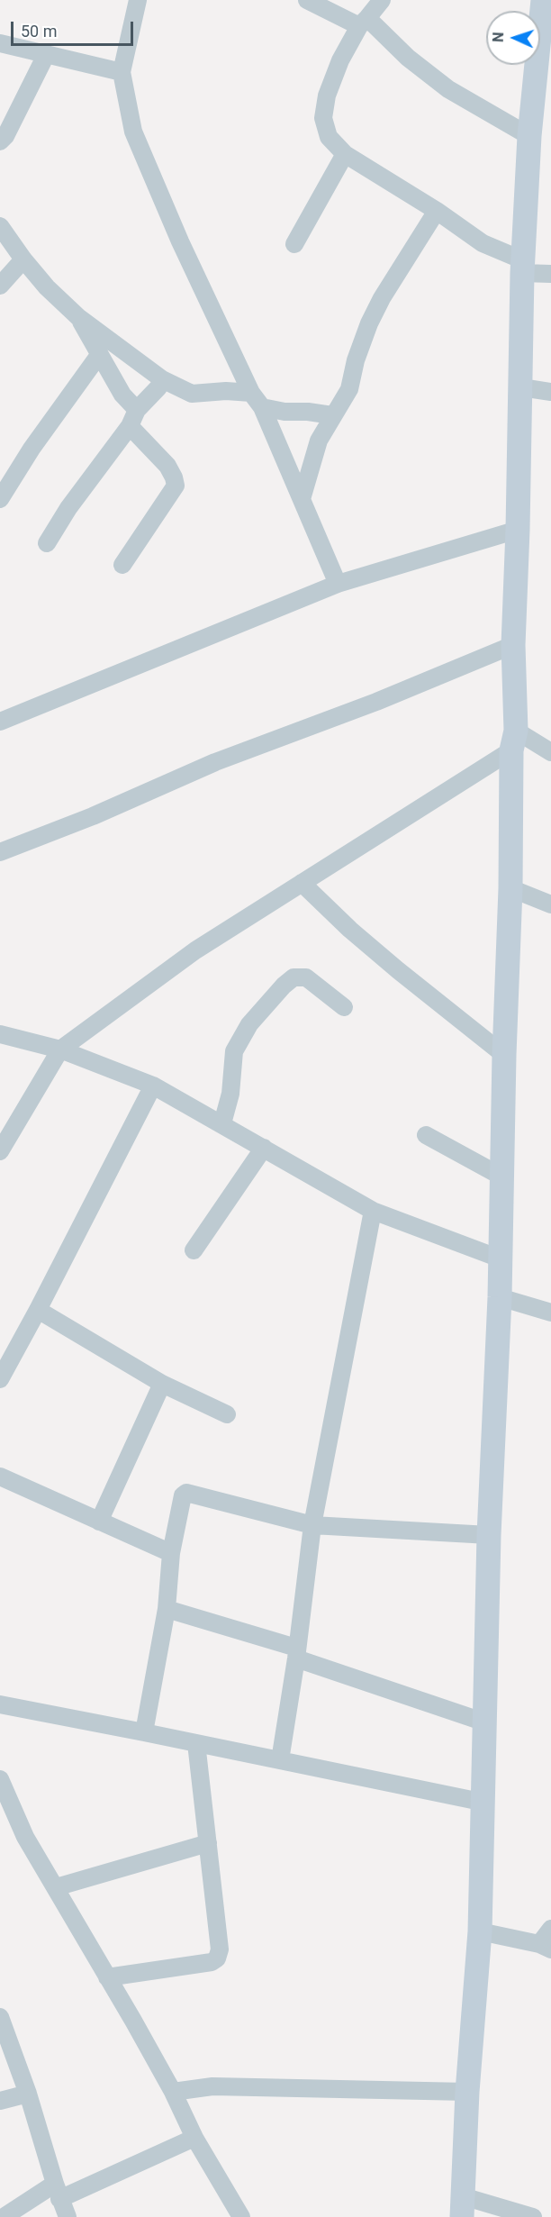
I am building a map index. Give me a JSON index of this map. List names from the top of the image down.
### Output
{
  "scale_bar": "50 m",
  "north": "left"
}
